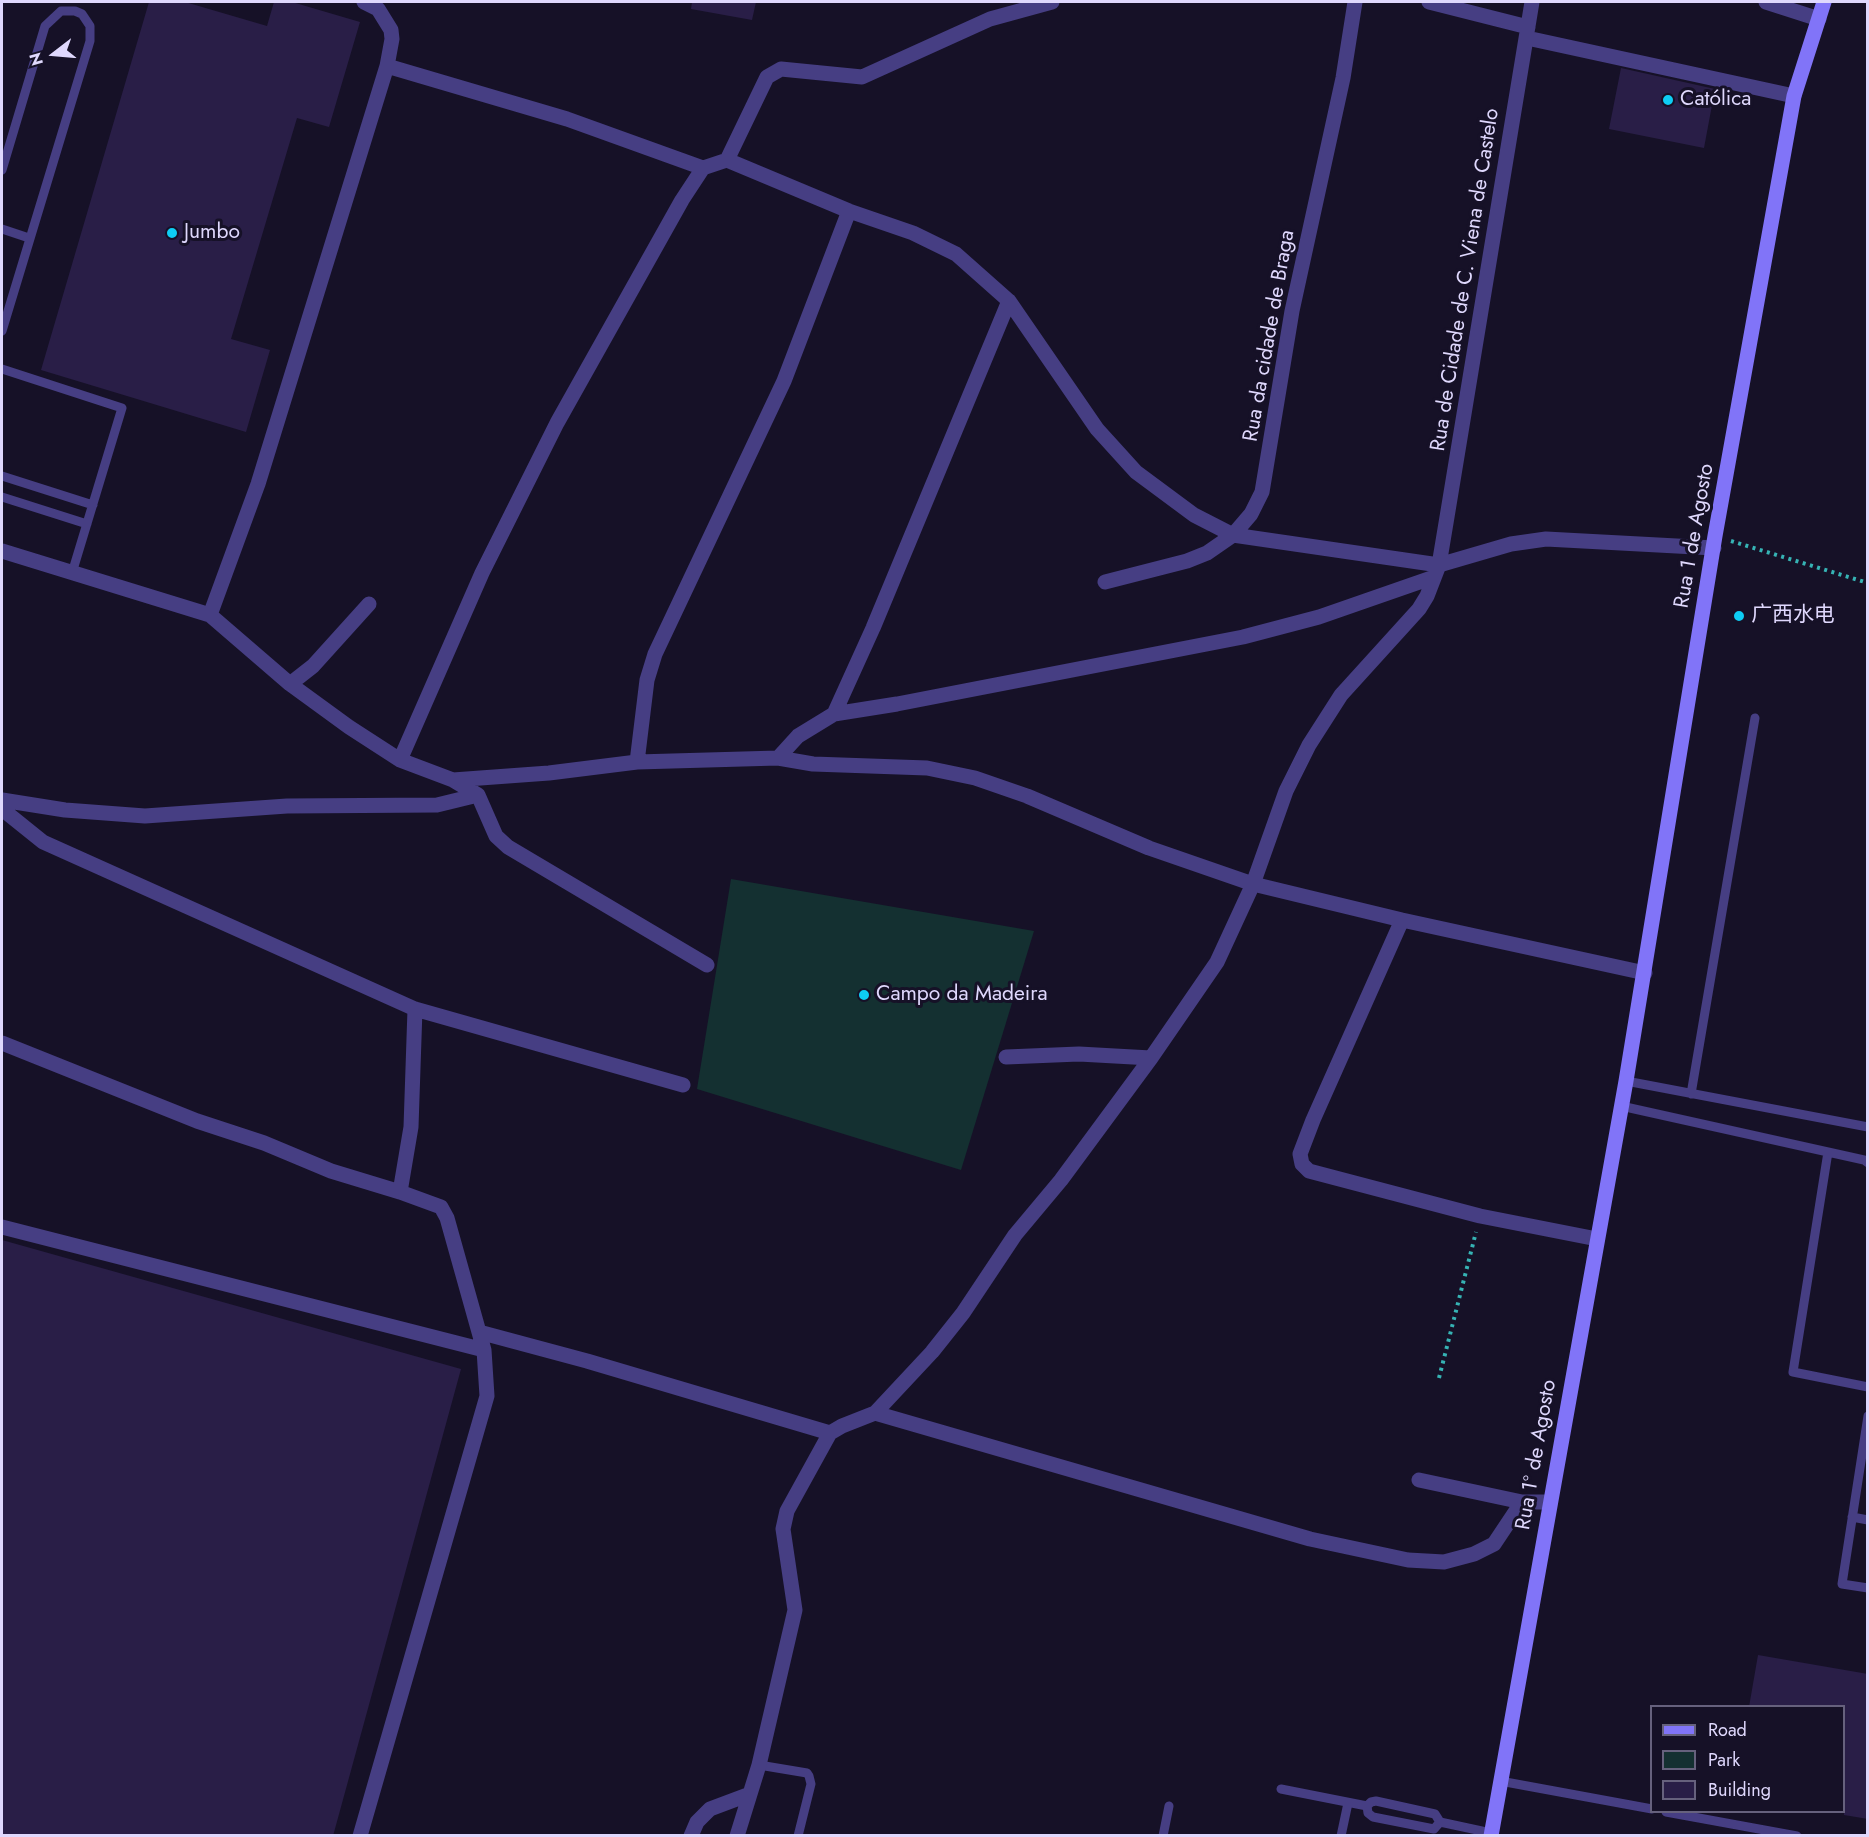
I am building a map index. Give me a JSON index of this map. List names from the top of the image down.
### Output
{
  "streets": {
    "main road": ["Rua 1 de Agosto", "Rua 1º de Agosto"],
    "street": ["Rua de Cidade de C. Viena de Castelo", "Rua da cidade de Braga"]
  },
  "crossings": [
    ["Rua 1 de Agosto", "Rua 1º de Agosto"]
  ],
  "places": [
    "Católica",
    "Jumbo",
    "广西水电",
    "Campo da Madeira"
  ],
  "legend": ["Road", "Park", "Building"],
  "north": "left"
}
